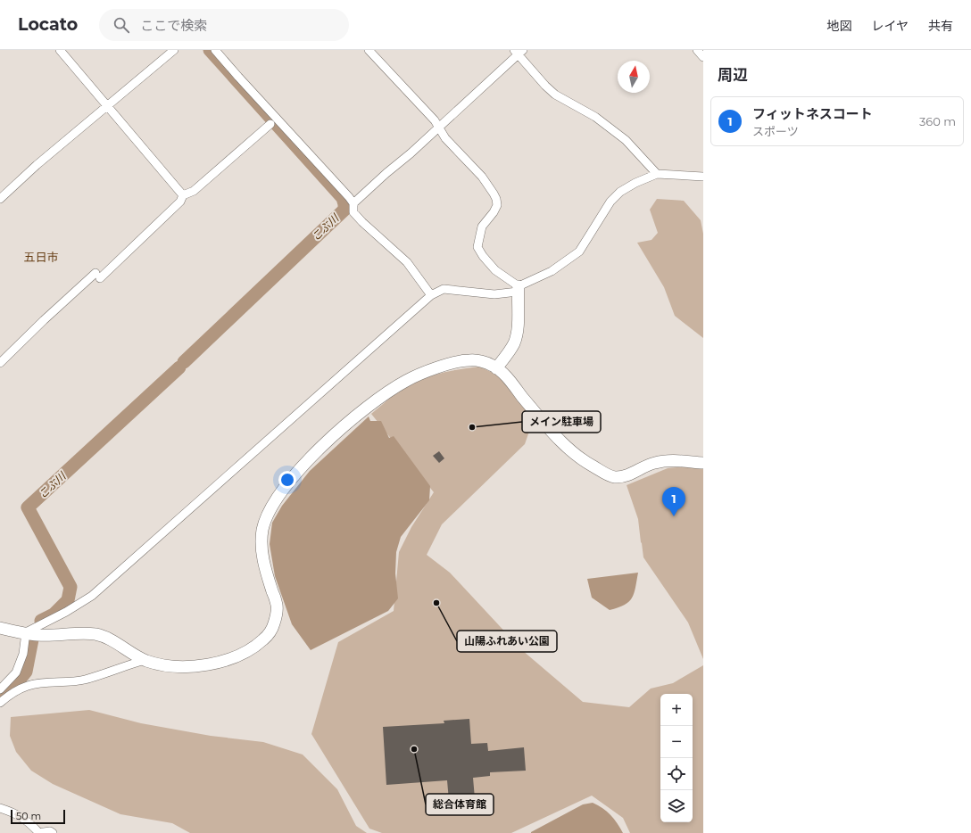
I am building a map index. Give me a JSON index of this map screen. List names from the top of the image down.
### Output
{
  "districts": ["五日市"],
  "water": ["こぶ川"],
  "places": ["メイン駐車場", "山陽ふれあい公園", "総合体育館"],
  "scale_bar": "50 m",
  "north": "top",
  "page": {
    "header": "Locato",
    "search": "ここで検索",
    "nav": ["地図", "レイヤ", "共有"],
    "heading": "周辺",
    "list": [
      {
        "mark": "1",
        "name": "フィットネスコート",
        "note": "スポーツ",
        "value": "360 m"
      }
    ],
    "pins": "1",
    "map_buttons": ["+", "−"],
    "scale": "50 m"
  }
}
